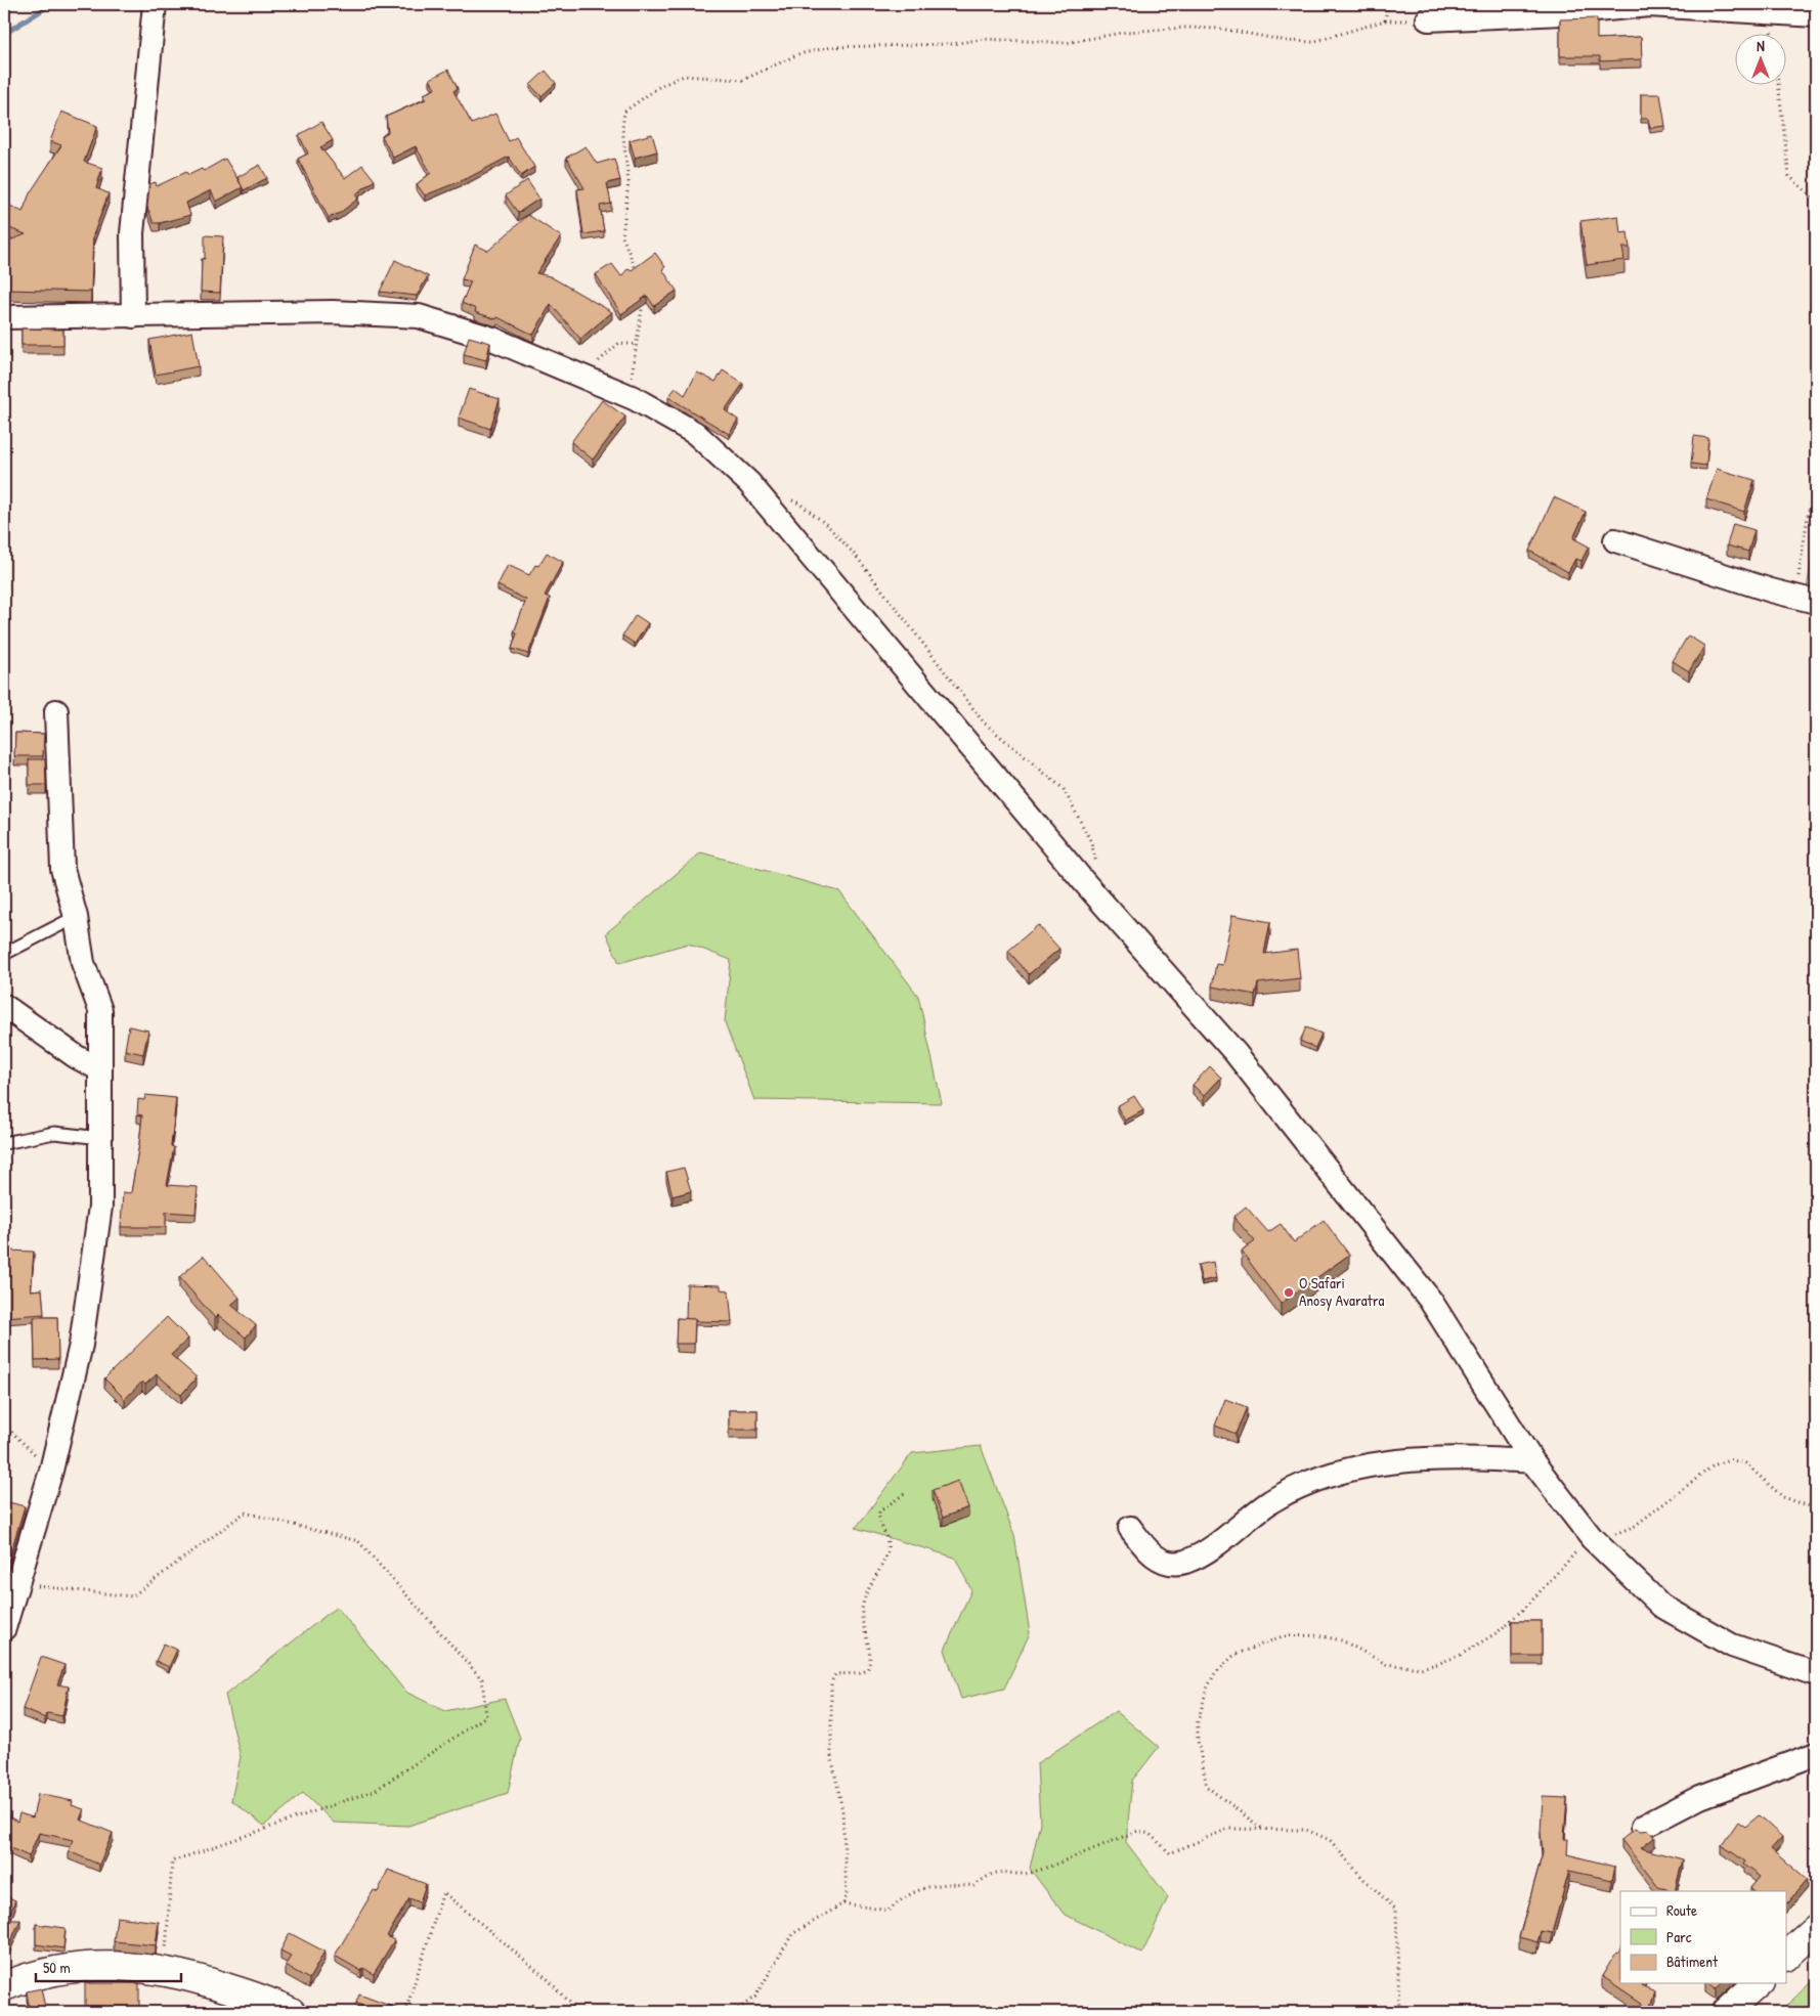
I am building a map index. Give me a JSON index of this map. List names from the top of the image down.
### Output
{
  "places": ["O Safari Anosy Avaratra"],
  "legend": ["Route", "Parc", "Bâtiment"],
  "scale_bar": "50 m",
  "north": "top"
}
